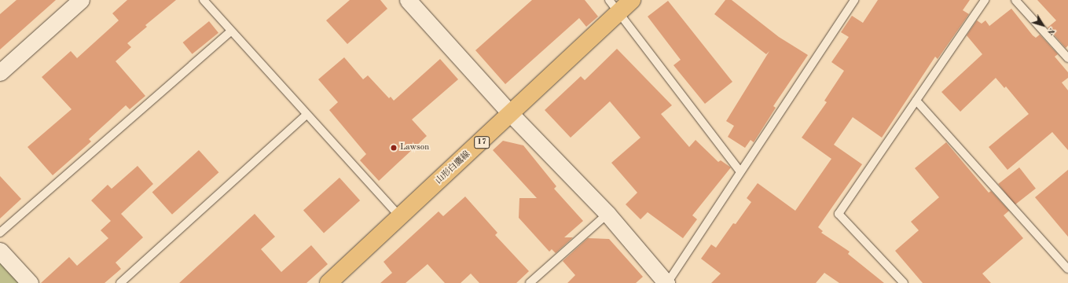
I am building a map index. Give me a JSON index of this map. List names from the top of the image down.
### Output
{
  "streets": {
    "main road": ["17", "山形白鷹線"]
  },
  "places": ["Lawson"],
  "north": "bottom right"
}
